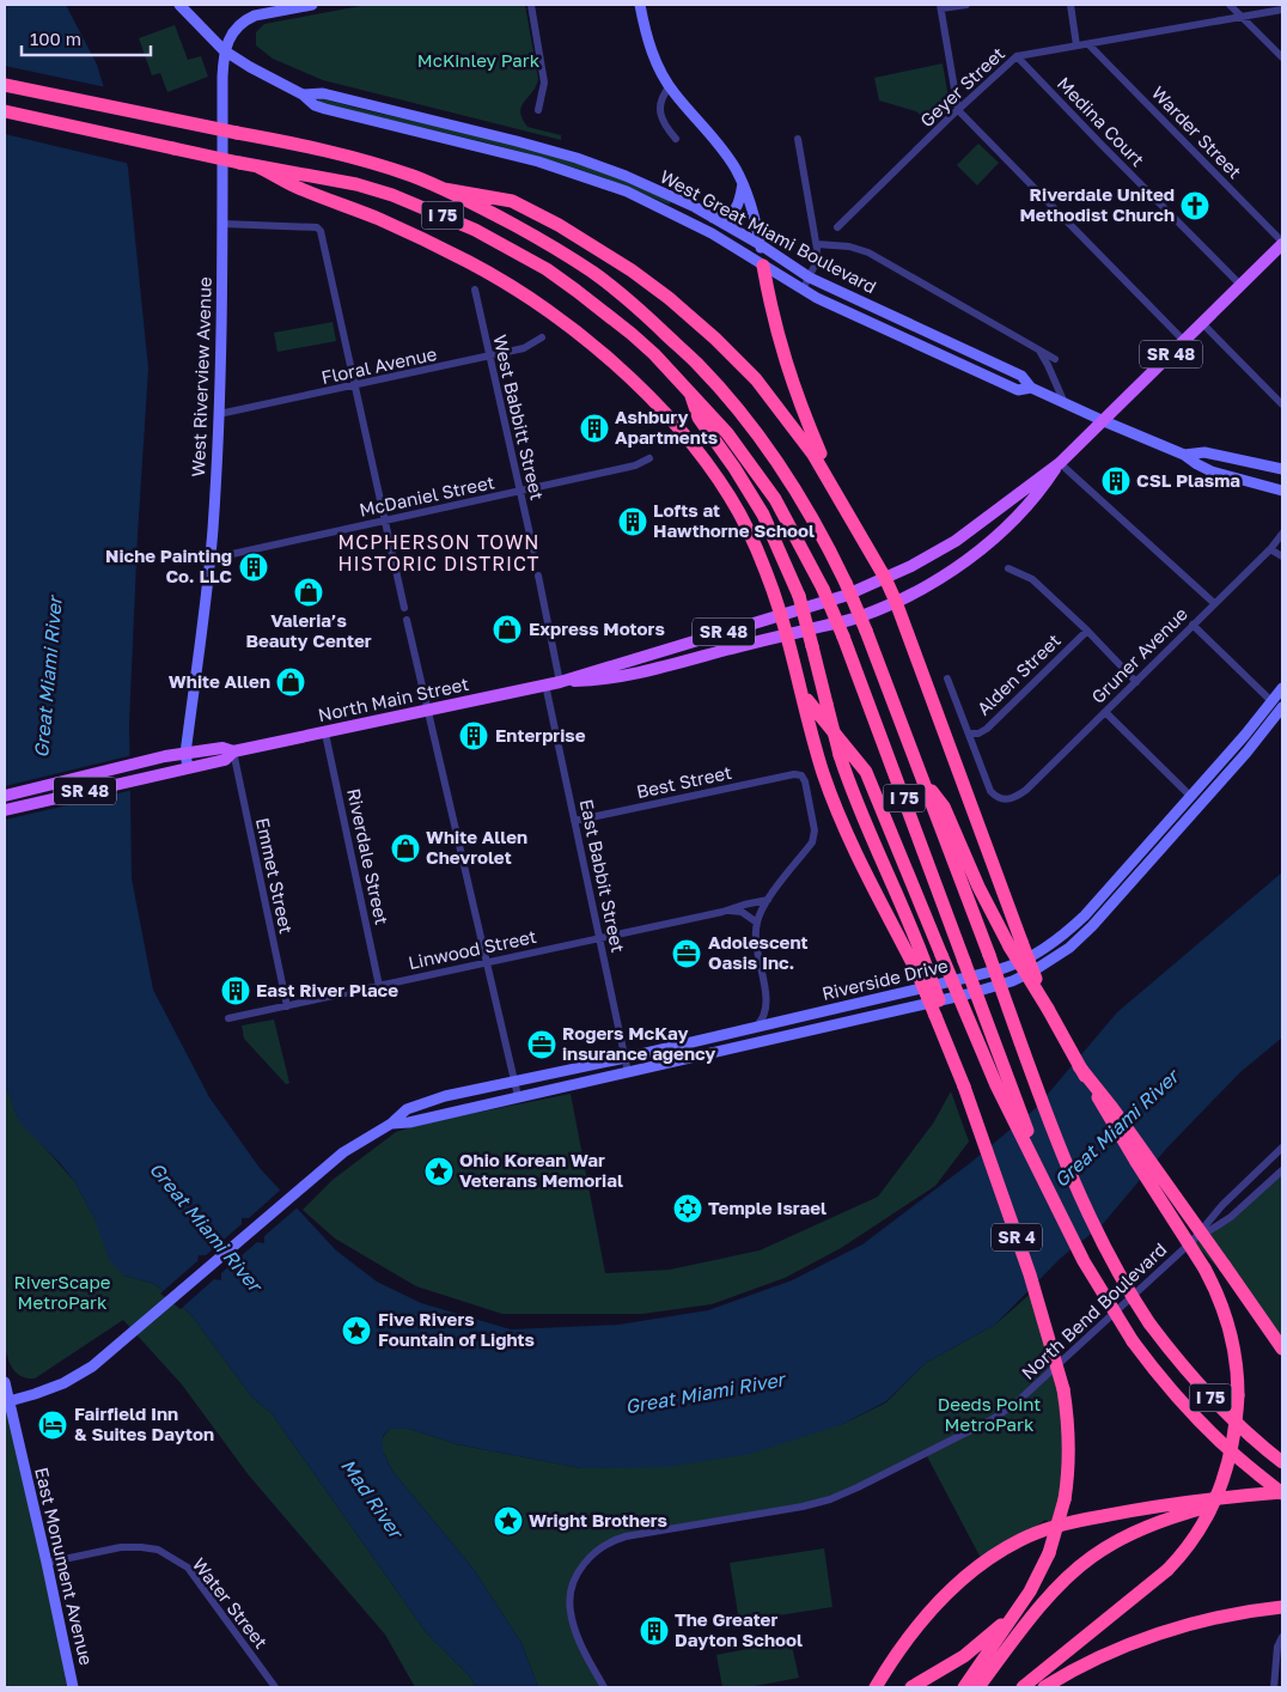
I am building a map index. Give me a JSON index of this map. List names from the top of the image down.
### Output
{
  "streets": {
    "highway": ["I 75", "SR 4"],
    "main road": [
      "West Great Miami Boulevard",
      "SR 48",
      "West Riverview Avenue",
      "North Main Street",
      "Riverside Drive",
      "East Monument Avenue"
    ],
    "street": [
      "Geyer Street",
      "Medina Court",
      "Warder Street",
      "Floral Avenue",
      "West Babbitt Street",
      "McDaniel Street",
      "Gruner Avenue",
      "Alden Street",
      "Best Street",
      "Riverdale Street",
      "Emmet Street",
      "East Babbit Street",
      "Linwood Street",
      "North Bend Boulevard",
      "Water Street"
    ]
  },
  "crossings": [
    ["Geyer Street", "Medina Court"],
    ["Geyer Street", "Warder Street"],
    ["Medina Court", "North Main Street"],
    ["Warder Street", "North Main Street"],
    ["West Great Miami Boulevard", "West Riverview Avenue"],
    ["West Great Miami Boulevard", "North Main Street"],
    ["Floral Avenue", "West Riverview Avenue"],
    ["Floral Avenue", "West Babbitt Street"],
    ["West Riverview Avenue", "McDaniel Street"],
    ["West Riverview Avenue", "North Main Street"],
    ["West Babbitt Street", "McDaniel Street"],
    ["Gruner Avenue", "Alden Street"],
    ["North Main Street", "Riverdale Street"],
    ["North Main Street", "Emmet Street"],
    ["North Main Street", "East Babbit Street"],
    ["Best Street", "East Babbit Street"],
    ["Best Street", "Linwood Street"],
    ["Riverdale Street", "Linwood Street"],
    ["Emmet Street", "Linwood Street"],
    ["East Babbit Street", "Linwood Street"],
    ["East Babbit Street", "Riverside Drive"],
    ["Riverside Drive", "East Monument Avenue"],
    ["East Monument Avenue", "Water Street"]
  ],
  "districts": ["MCPHERSON TOWN HISTORIC DISTRICT"],
  "water": ["Great Miami River", "Mad River"],
  "parks": ["McKinley Park", "RiverScape MetroPark", "Deeds Point MetroPark"],
  "places": {
    "church": ["Riverdale United Methodist Church"],
    "building": [
      "Ashbury Apartments",
      "CSL Plasma",
      "Lofts at Hawthorne School",
      "Niche Painting Co. LLC",
      "Enterprise",
      "East River Place",
      "The Greater Dayton School"
    ],
    "shop": [
      "Valeria’s Beauty Center",
      "Express Motors",
      "White Allen",
      "White Allen Chevrolet"
    ],
    "office": ["Adolescent Oasis Inc.", "Rogers McKay insurance agency"],
    "place": ["Ohio Korean War Veterans Memorial", "Five Rivers Fountain of Lights", "Wright Brothers"],
    "synagogue": ["Temple Israel"],
    "hotel": ["Fairfield Inn & Suites Dayton"]
  },
  "scale_bar": "100 m"
}
